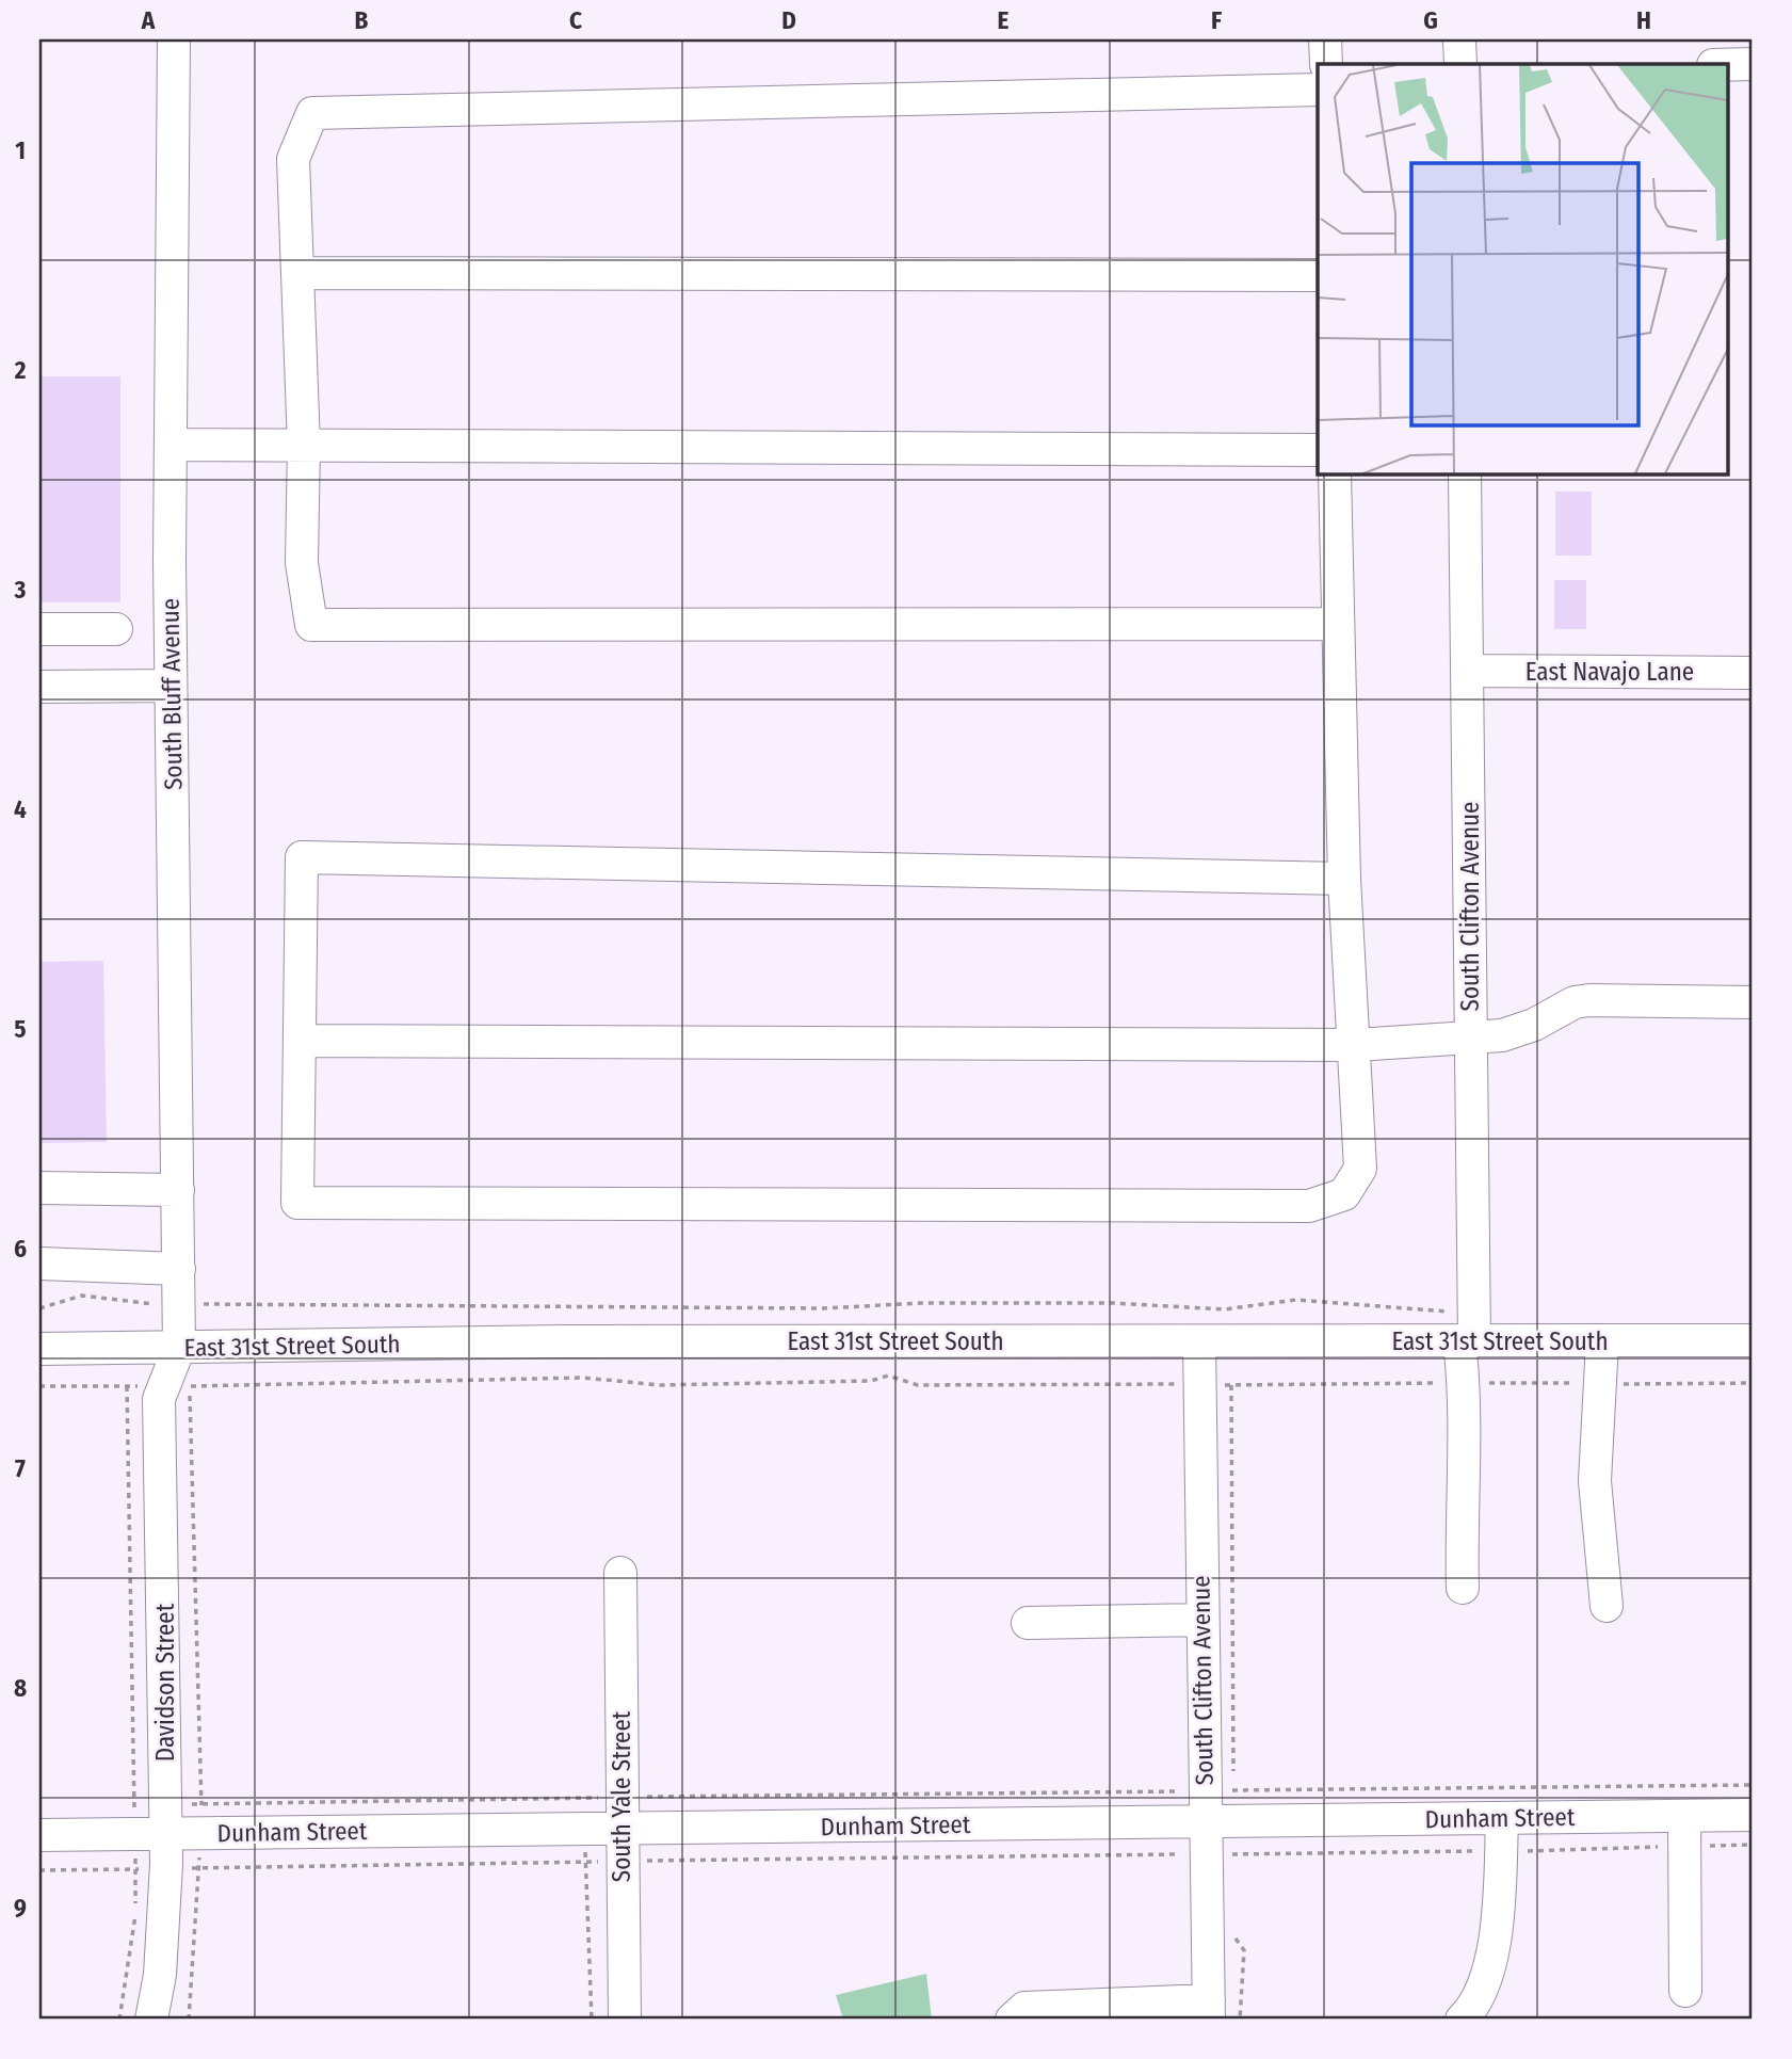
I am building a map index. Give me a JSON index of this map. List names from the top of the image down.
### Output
{
  "streets": {
    "street": [
      "East Navajo Lane",
      "South Bluff Avenue",
      "South Clifton Avenue",
      "East 31st Street South",
      "Davidson Street",
      "South Yale Street",
      "Dunham Street"
    ]
  },
  "crossings": [
    ["East Navajo Lane", "South Clifton Avenue"],
    ["South Bluff Avenue", "East 31st Street South"],
    ["South Bluff Avenue", "Davidson Street"],
    ["South Clifton Avenue", "East 31st Street South"],
    ["South Clifton Avenue", "Dunham Street"],
    ["East 31st Street South", "Davidson Street"],
    ["Davidson Street", "Dunham Street"],
    ["South Yale Street", "Dunham Street"]
  ],
  "grid": {
    "columns": [
      "A",
      "B",
      "C",
      "D",
      "E",
      "F",
      "G",
      "H"
    ],
    "rows": [
      "1",
      "2",
      "3",
      "4",
      "5",
      "6",
      "7",
      "8",
      "9"
    ]
  }
}
